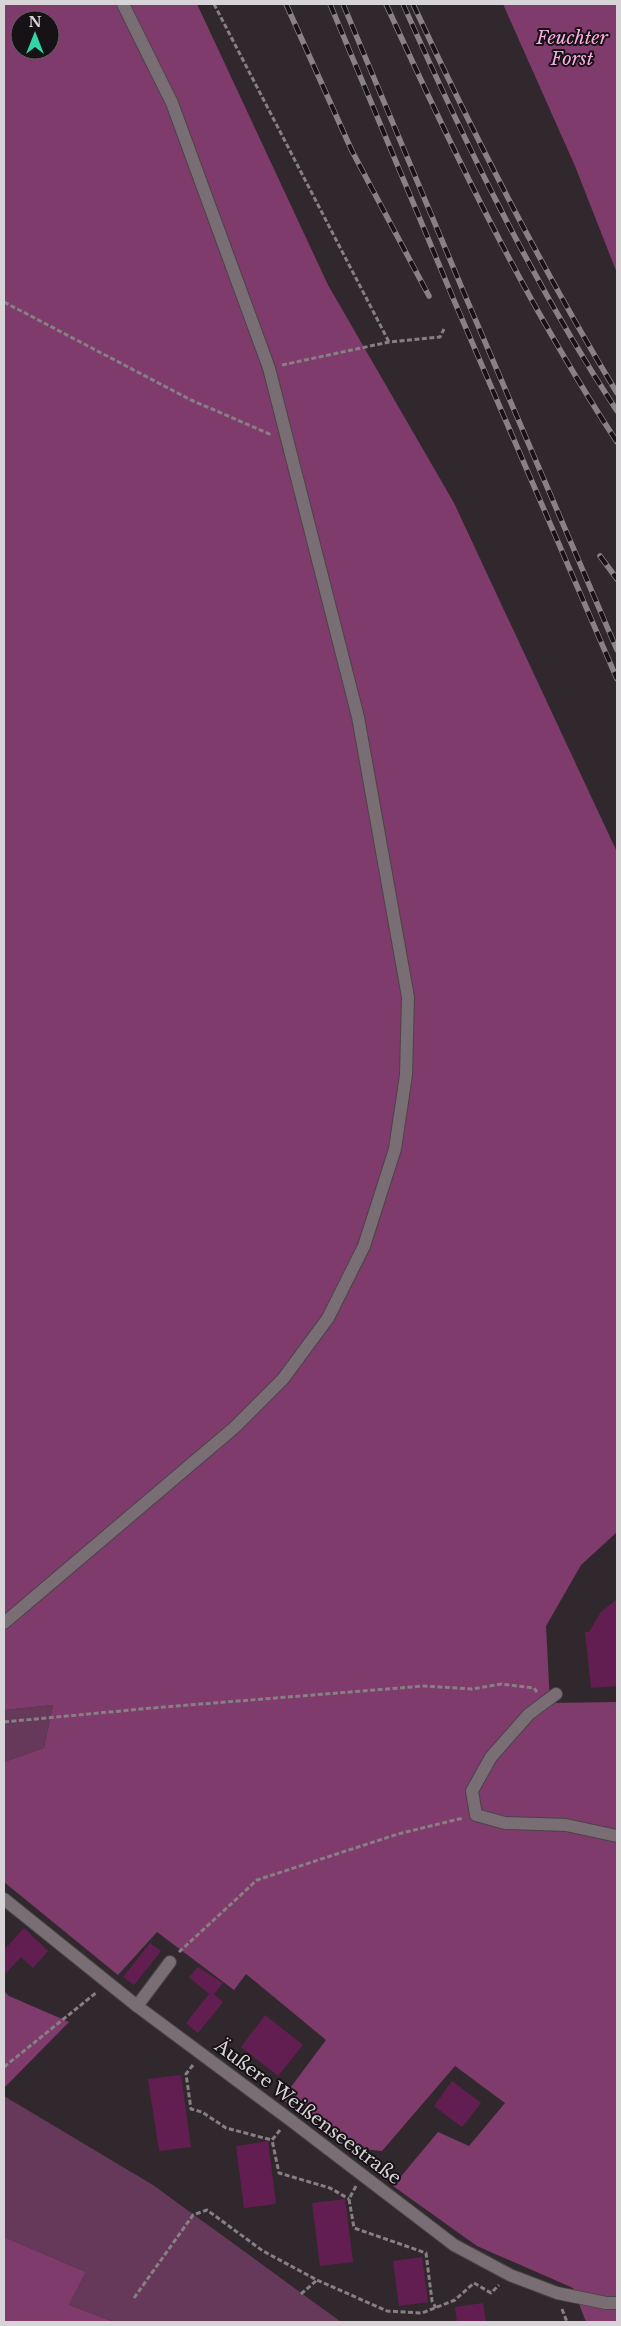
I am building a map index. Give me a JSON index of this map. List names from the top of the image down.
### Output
{
  "streets": {
    "street": ["Äußere Weißenseestraße"]
  },
  "parks": ["Feuchter Forst"],
  "north": "top"
}
